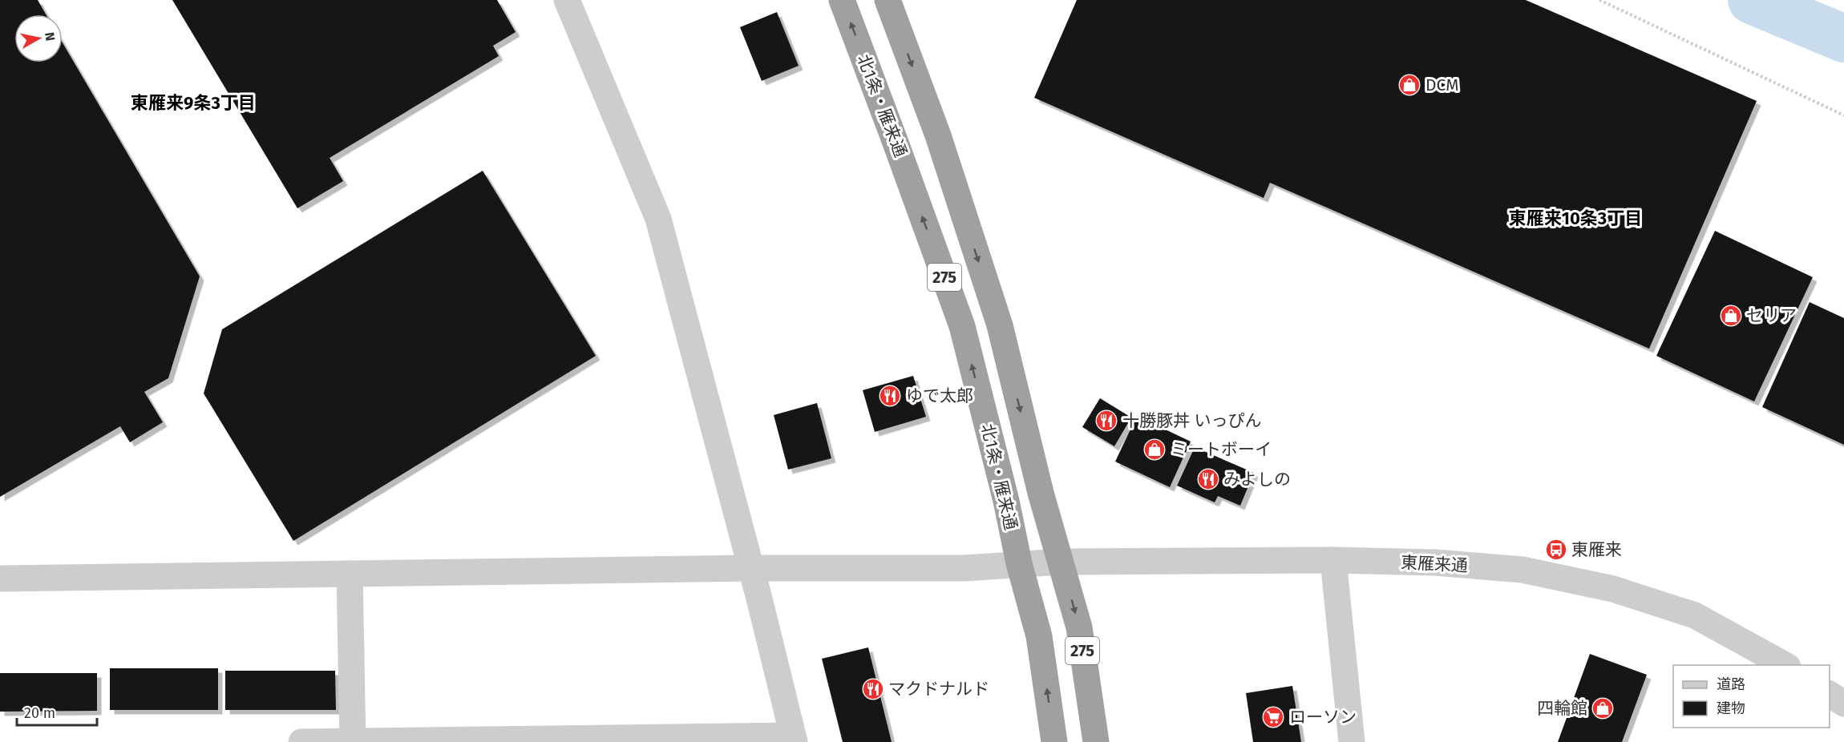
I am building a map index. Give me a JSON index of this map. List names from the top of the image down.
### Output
{
  "streets": {
    "highway": ["北1条・雁来通", "275"],
    "street": ["東雁来通"]
  },
  "crossings": [
    ["北1条・雁来通", "東雁来通"],
    ["275", "東雁来通"]
  ],
  "districts": ["東雁来9条3丁目", "東雁来10条3丁目"],
  "places": {
    "shop": [
      "DCM",
      "セリア",
      "ミートボーイ",
      "四輪館"
    ],
    "restaurant": [
      "ゆで太郎",
      "十勝豚丼 いっぴん",
      "みよしの",
      "マクドナルド"
    ],
    "bus stop": ["東雁来"],
    "supermarket": ["ローソン"]
  },
  "legend": ["道路", "建物"],
  "scale_bar": "20 m",
  "north": "right"
}
